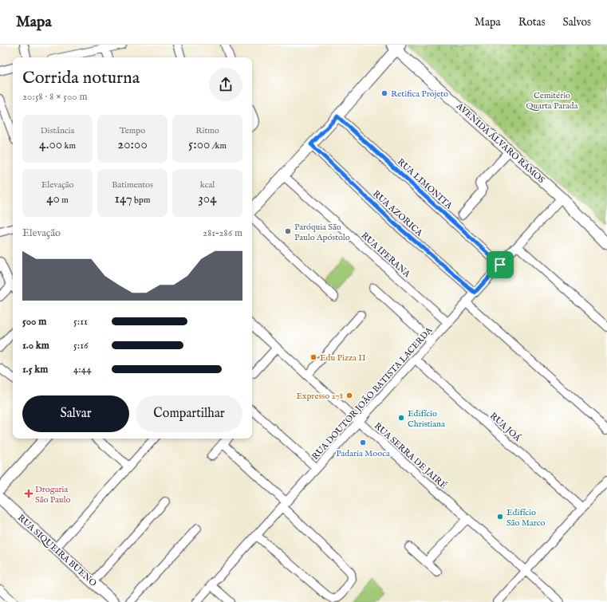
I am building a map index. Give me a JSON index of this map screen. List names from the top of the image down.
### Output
{
  "streets": {
    "main road": ["AVENIDA ÁLVARO RAMOS", "RUA SIQUEIRA BUENO"],
    "street": [
      "RUA LIMONITA",
      "RUA AZORICA",
      "RUA IPERANA",
      "RUA DOUTOR JOÃO BATISTA LACERDA",
      "RUA JOÁ",
      "RUA SERRA DE JAIRÉ"
    ]
  },
  "crossings": [
    ["AVENIDA ÁLVARO RAMOS", "RUA DOUTOR JOÃO BATISTA LACERDA"],
    ["RUA LIMONITA", "RUA DOUTOR JOÃO BATISTA LACERDA"],
    ["RUA AZORICA", "RUA DOUTOR JOÃO BATISTA LACERDA"],
    ["RUA IPERANA", "RUA DOUTOR JOÃO BATISTA LACERDA"],
    ["RUA DOUTOR JOÃO BATISTA LACERDA", "RUA JOÁ"],
    ["RUA DOUTOR JOÃO BATISTA LACERDA", "RUA SERRA DE JAIRÉ"]
  ],
  "parks": ["Cemitério Quarta Parada"],
  "places": {
    "other": [
      "Retifica Projeto",
      "Paróquia São Paulo Apóstolo",
      "Edu Pizza II",
      "Expresso 278",
      "Edifício Christiana",
      "Padaria Mooca",
      "Edifício São Marco"
    ],
    "health": ["Drogaria São Paulo"]
  },
  "page": {
    "header": "Mapa",
    "nav": ["Mapa", "Rotas", "Salvos"],
    "heading": ["Corrida noturna", "20:58 · 8 × 500 m"],
    "stats": [
      ["Distância", "4.00 km"],
      ["Tempo", "20:00"],
      ["Ritmo", "5:00 /km"],
      ["Elevação", "40 m"],
      ["Batimentos", "147 bpm"],
      ["kcal", "304"]
    ],
    "chart": ["Elevação", "281–286 m"],
    "list": [
      {
        "name": "500 m",
        "note": "5:11"
      },
      {
        "name": "1.0 km",
        "note": "5:16"
      },
      {
        "name": "1.5 km",
        "note": "4:44"
      }
    ],
    "buttons": ["Salvar", "Compartilhar"]
  }
}
